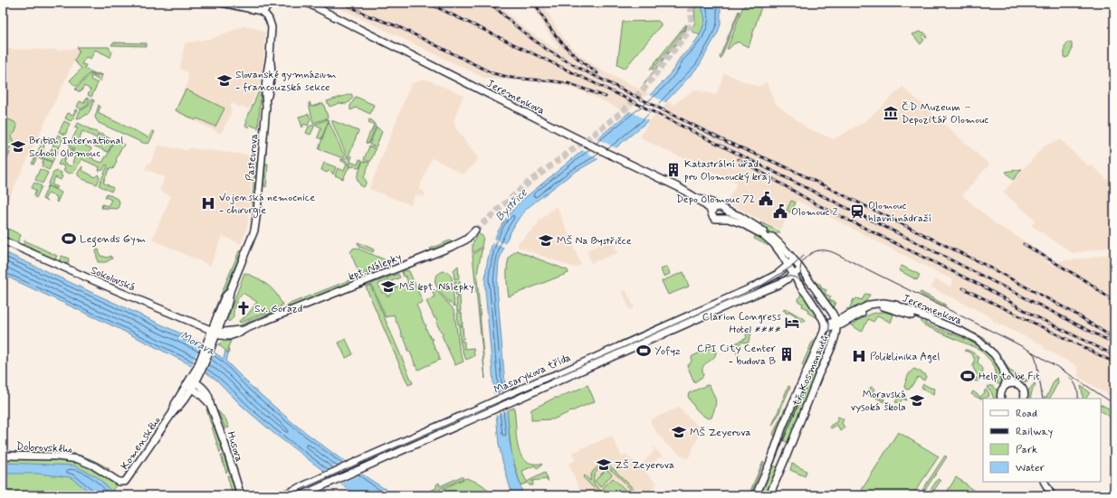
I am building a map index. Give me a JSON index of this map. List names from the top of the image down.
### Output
{
  "streets": {
    "street": [
      "Jeremenkova",
      "Pasteurova",
      "kpt. Nálepky",
      "Sokolovská",
      "tř. Kosmonautů",
      "Masarykova třída",
      "Komenského",
      "Husova",
      "Dobrovského"
    ]
  },
  "crossings": [
    ["Jeremenkova", "tř. Kosmonautů"],
    ["Pasteurova", "kpt. Nálepky"],
    ["Pasteurova", "Sokolovská"],
    ["Pasteurova", "Komenského"],
    ["kpt. Nálepky", "Sokolovská"],
    ["tř. Kosmonautů", "Masarykova třída"],
    ["Komenského", "Husova"],
    ["Komenského", "Dobrovského"]
  ],
  "water": ["Bystřice", "Morava"],
  "places": {
    "school or university": [
      "Slovanské gymnázium - francouzská sekce",
      "British International School Olomouc",
      "MŠ Na Bystřičce",
      "MŠ kpt. Nálepky",
      "Moravská vysoká škola",
      "MŠ Zeyerova",
      "ZŠ Zeyerova"
    ],
    "museum": ["ČD Muzeum – Depozitář Olomouc"],
    "building": ["Katastrální uřad pro Olomoucký kraj", "CPI City Center - budova B"],
    "public building": ["Depo Olomouc 72", "Olomouc 2"],
    "hospital": ["Vojenská nemocnice - chirurgie", "Poliklinika Agel"],
    "station": ["Olomouc hlavní nádraží"],
    "sports": ["Legends Gym", "Yofyz", "Help to be Fit"],
    "church": ["Sv. Gorazd"],
    "hotel": ["Clarion Congress Hotel ****"]
  },
  "legend": [
    "Road",
    "Railway",
    "Park",
    "Water"
  ]
}
